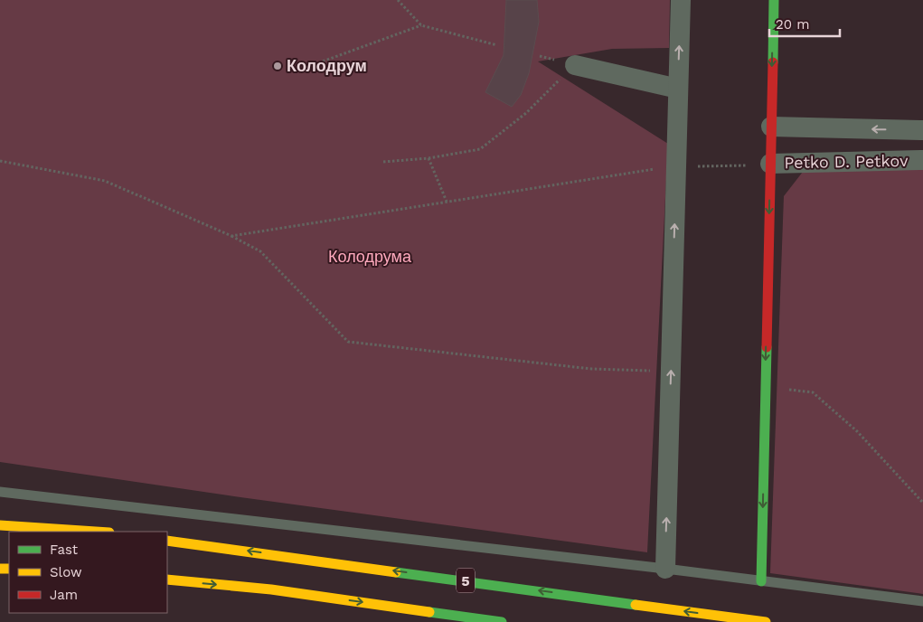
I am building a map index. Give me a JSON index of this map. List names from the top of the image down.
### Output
{
  "streets": {
    "main road": ["5"],
    "street": ["Petko D. Petkov"]
  },
  "parks": ["Колодрума"],
  "places": ["Колодрум"],
  "legend": ["Fast", "Slow", "Jam"],
  "scale_bar": "20 m"
}
